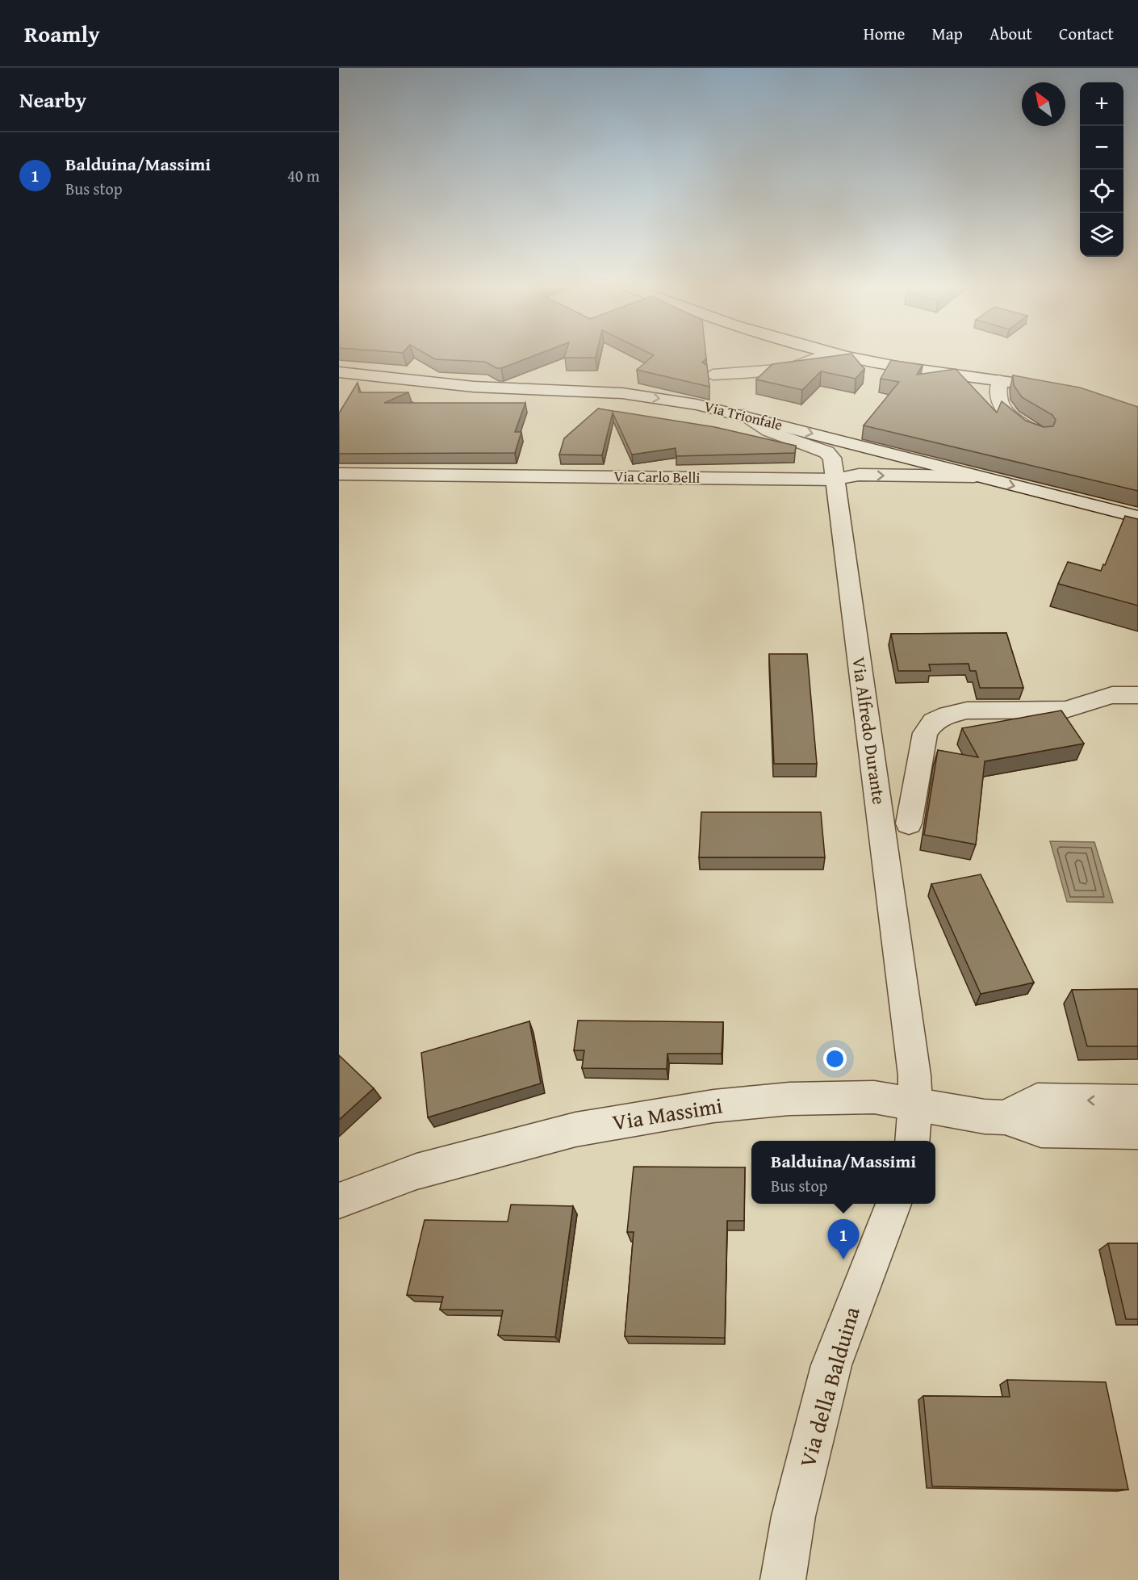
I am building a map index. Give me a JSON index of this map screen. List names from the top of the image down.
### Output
{
  "streets": {
    "street": [
      "Via Trionfale",
      "Via Carlo Belli",
      "Via Alfredo Durante",
      "Via Massimi",
      "Via della Balduina"
    ]
  },
  "crossings": [
    ["Via Trionfale", "Via Carlo Belli"],
    ["Via Trionfale", "Via Alfredo Durante"],
    ["Via Carlo Belli", "Via Alfredo Durante"],
    ["Via Alfredo Durante", "Via Massimi"]
  ],
  "north": "top left",
  "page": {
    "header": "Roamly",
    "nav": [
      "Home",
      "Map",
      "About",
      "Contact"
    ],
    "heading": "Nearby",
    "map_buttons": ["+", "−"],
    "list": [
      {
        "mark": "1",
        "name": "Balduina/Massimi",
        "note": "Bus stop",
        "value": "40 m"
      }
    ],
    "popup": ["Balduina/Massimi", "Bus stop"],
    "pins": "1"
  }
}
